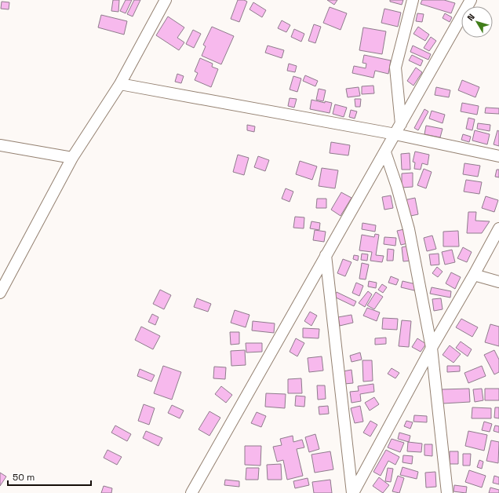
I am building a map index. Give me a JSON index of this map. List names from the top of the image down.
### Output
{
  "scale_bar": "50 m",
  "north": "top left"
}
